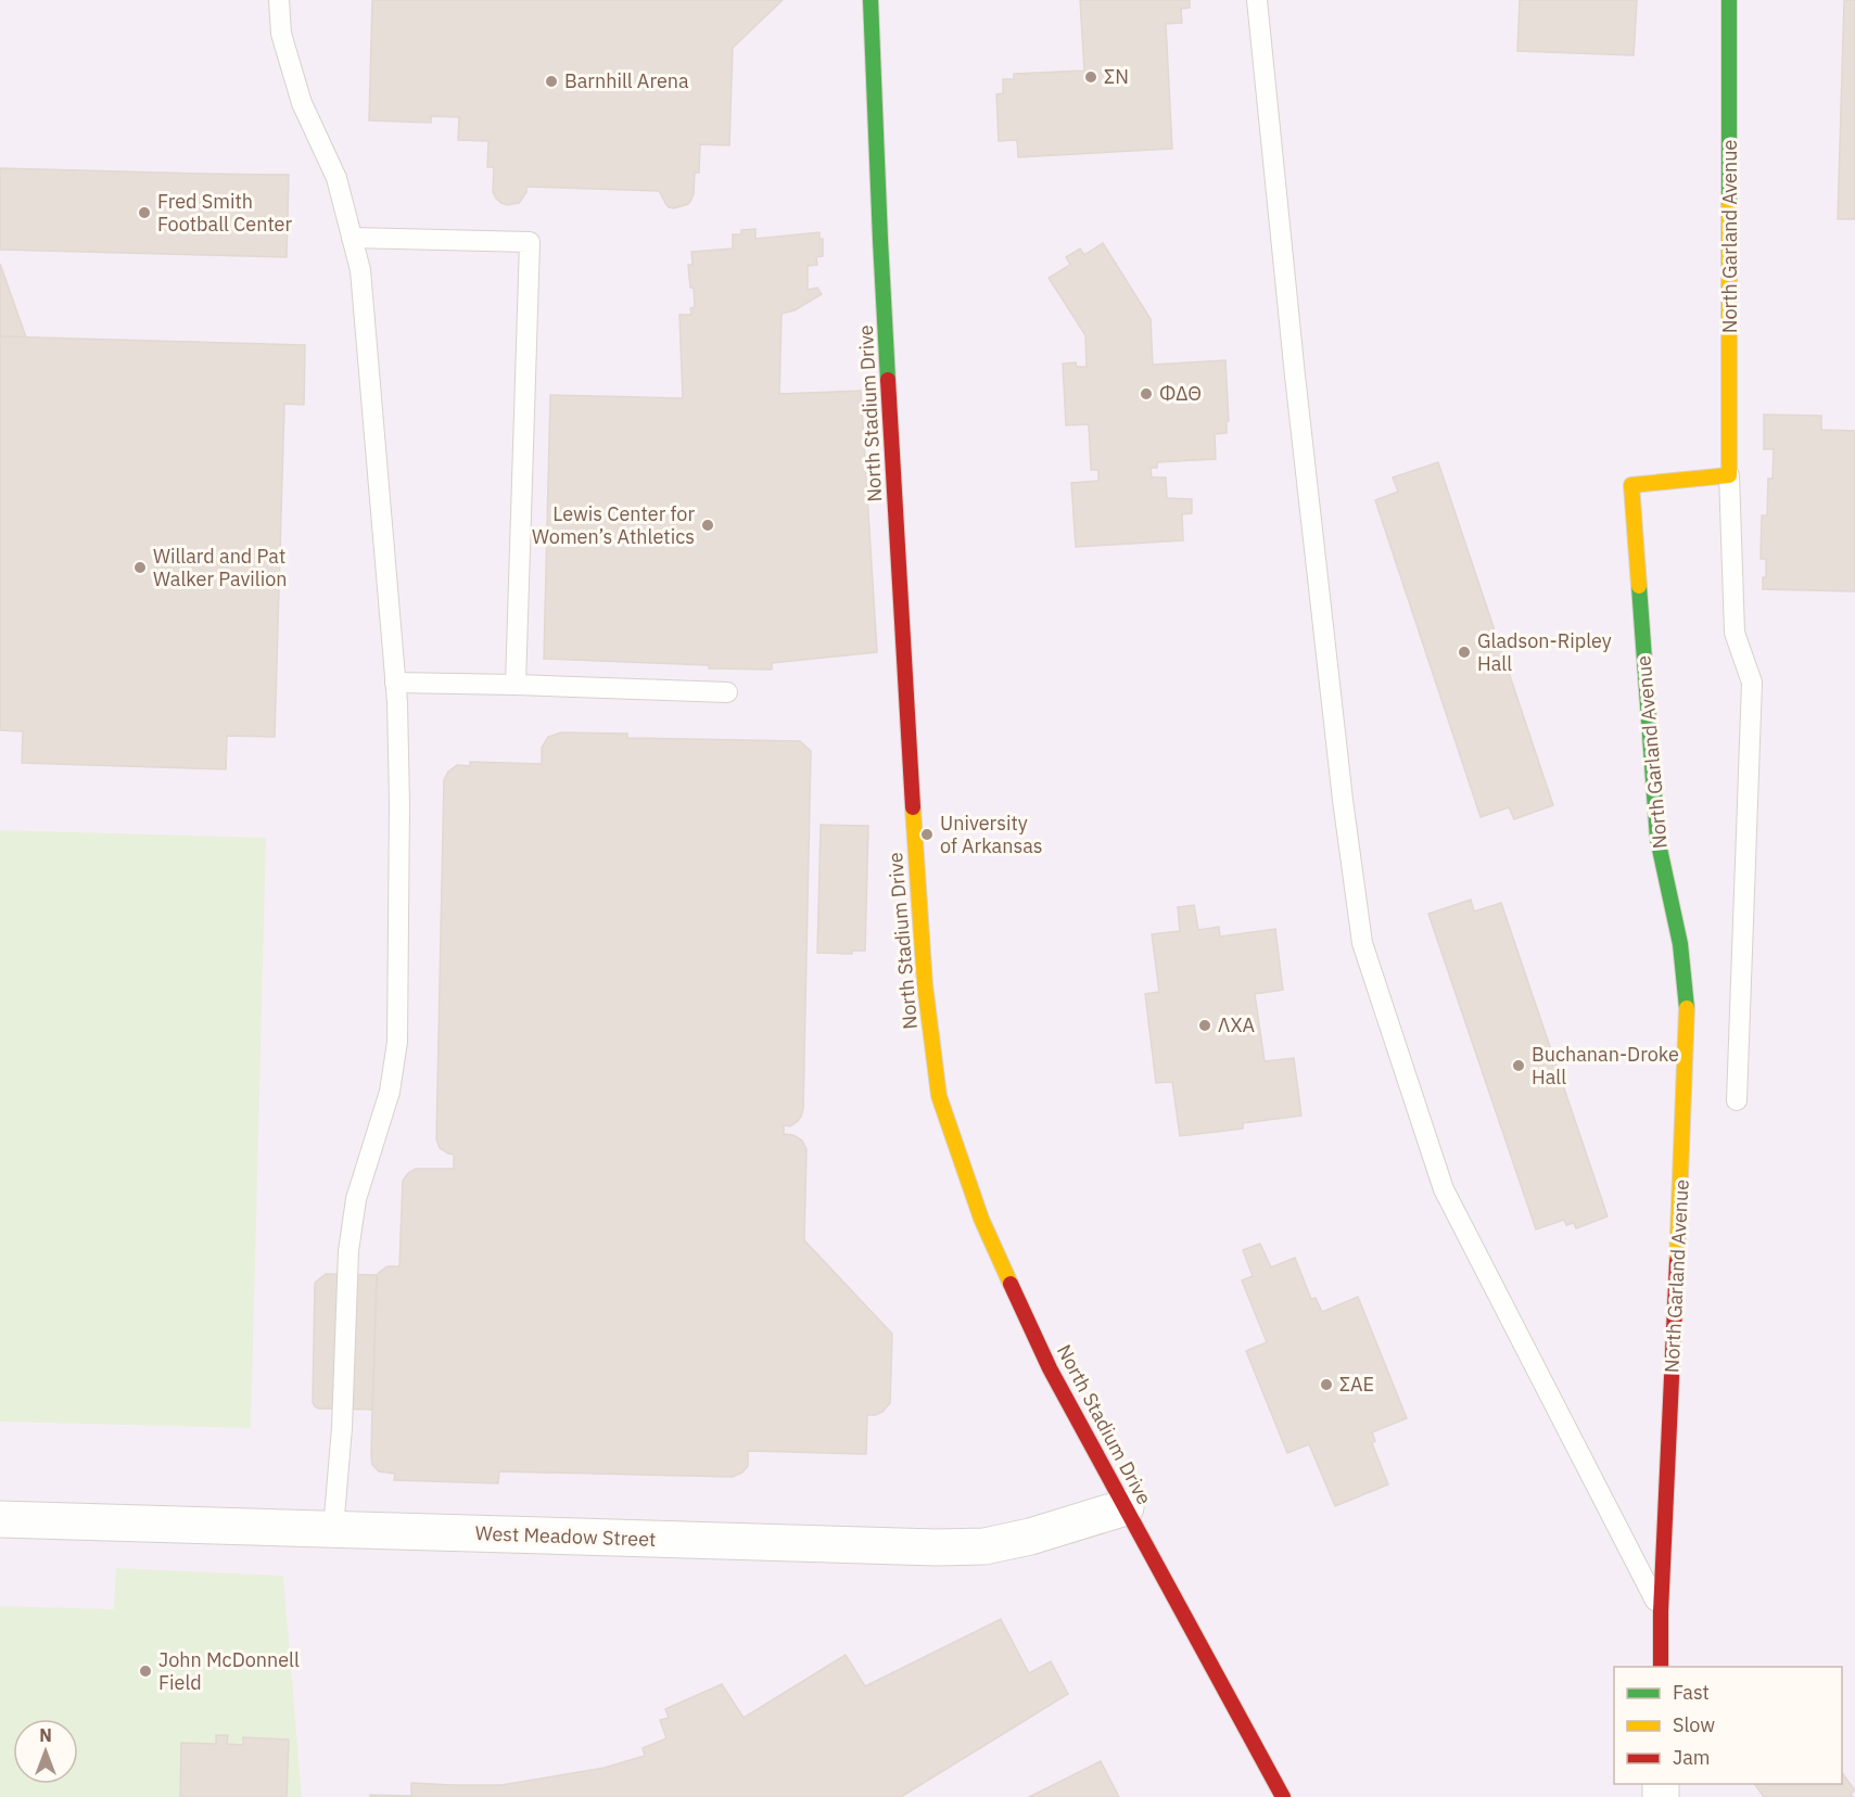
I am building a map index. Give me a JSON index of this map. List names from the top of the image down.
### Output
{
  "streets": {
    "street": ["North Garland Avenue", "North Stadium Drive", "West Meadow Street"]
  },
  "crossings": [
    ["North Stadium Drive", "West Meadow Street"]
  ],
  "places": [
    "ΣΝ",
    "Barnhill Arena",
    "Fred Smith Football Center",
    "ΦΔΘ",
    "Lewis Center for Women’s Athletics",
    "Willard and Pat Walker Pavilion",
    "Gladson-Ripley Hall",
    "University of Arkansas",
    "ΛΧΑ",
    "Buchanan-Droke Hall",
    "ΣΑΕ",
    "John McDonnell Field"
  ],
  "legend": ["Fast", "Slow", "Jam"],
  "north": "top"
}
